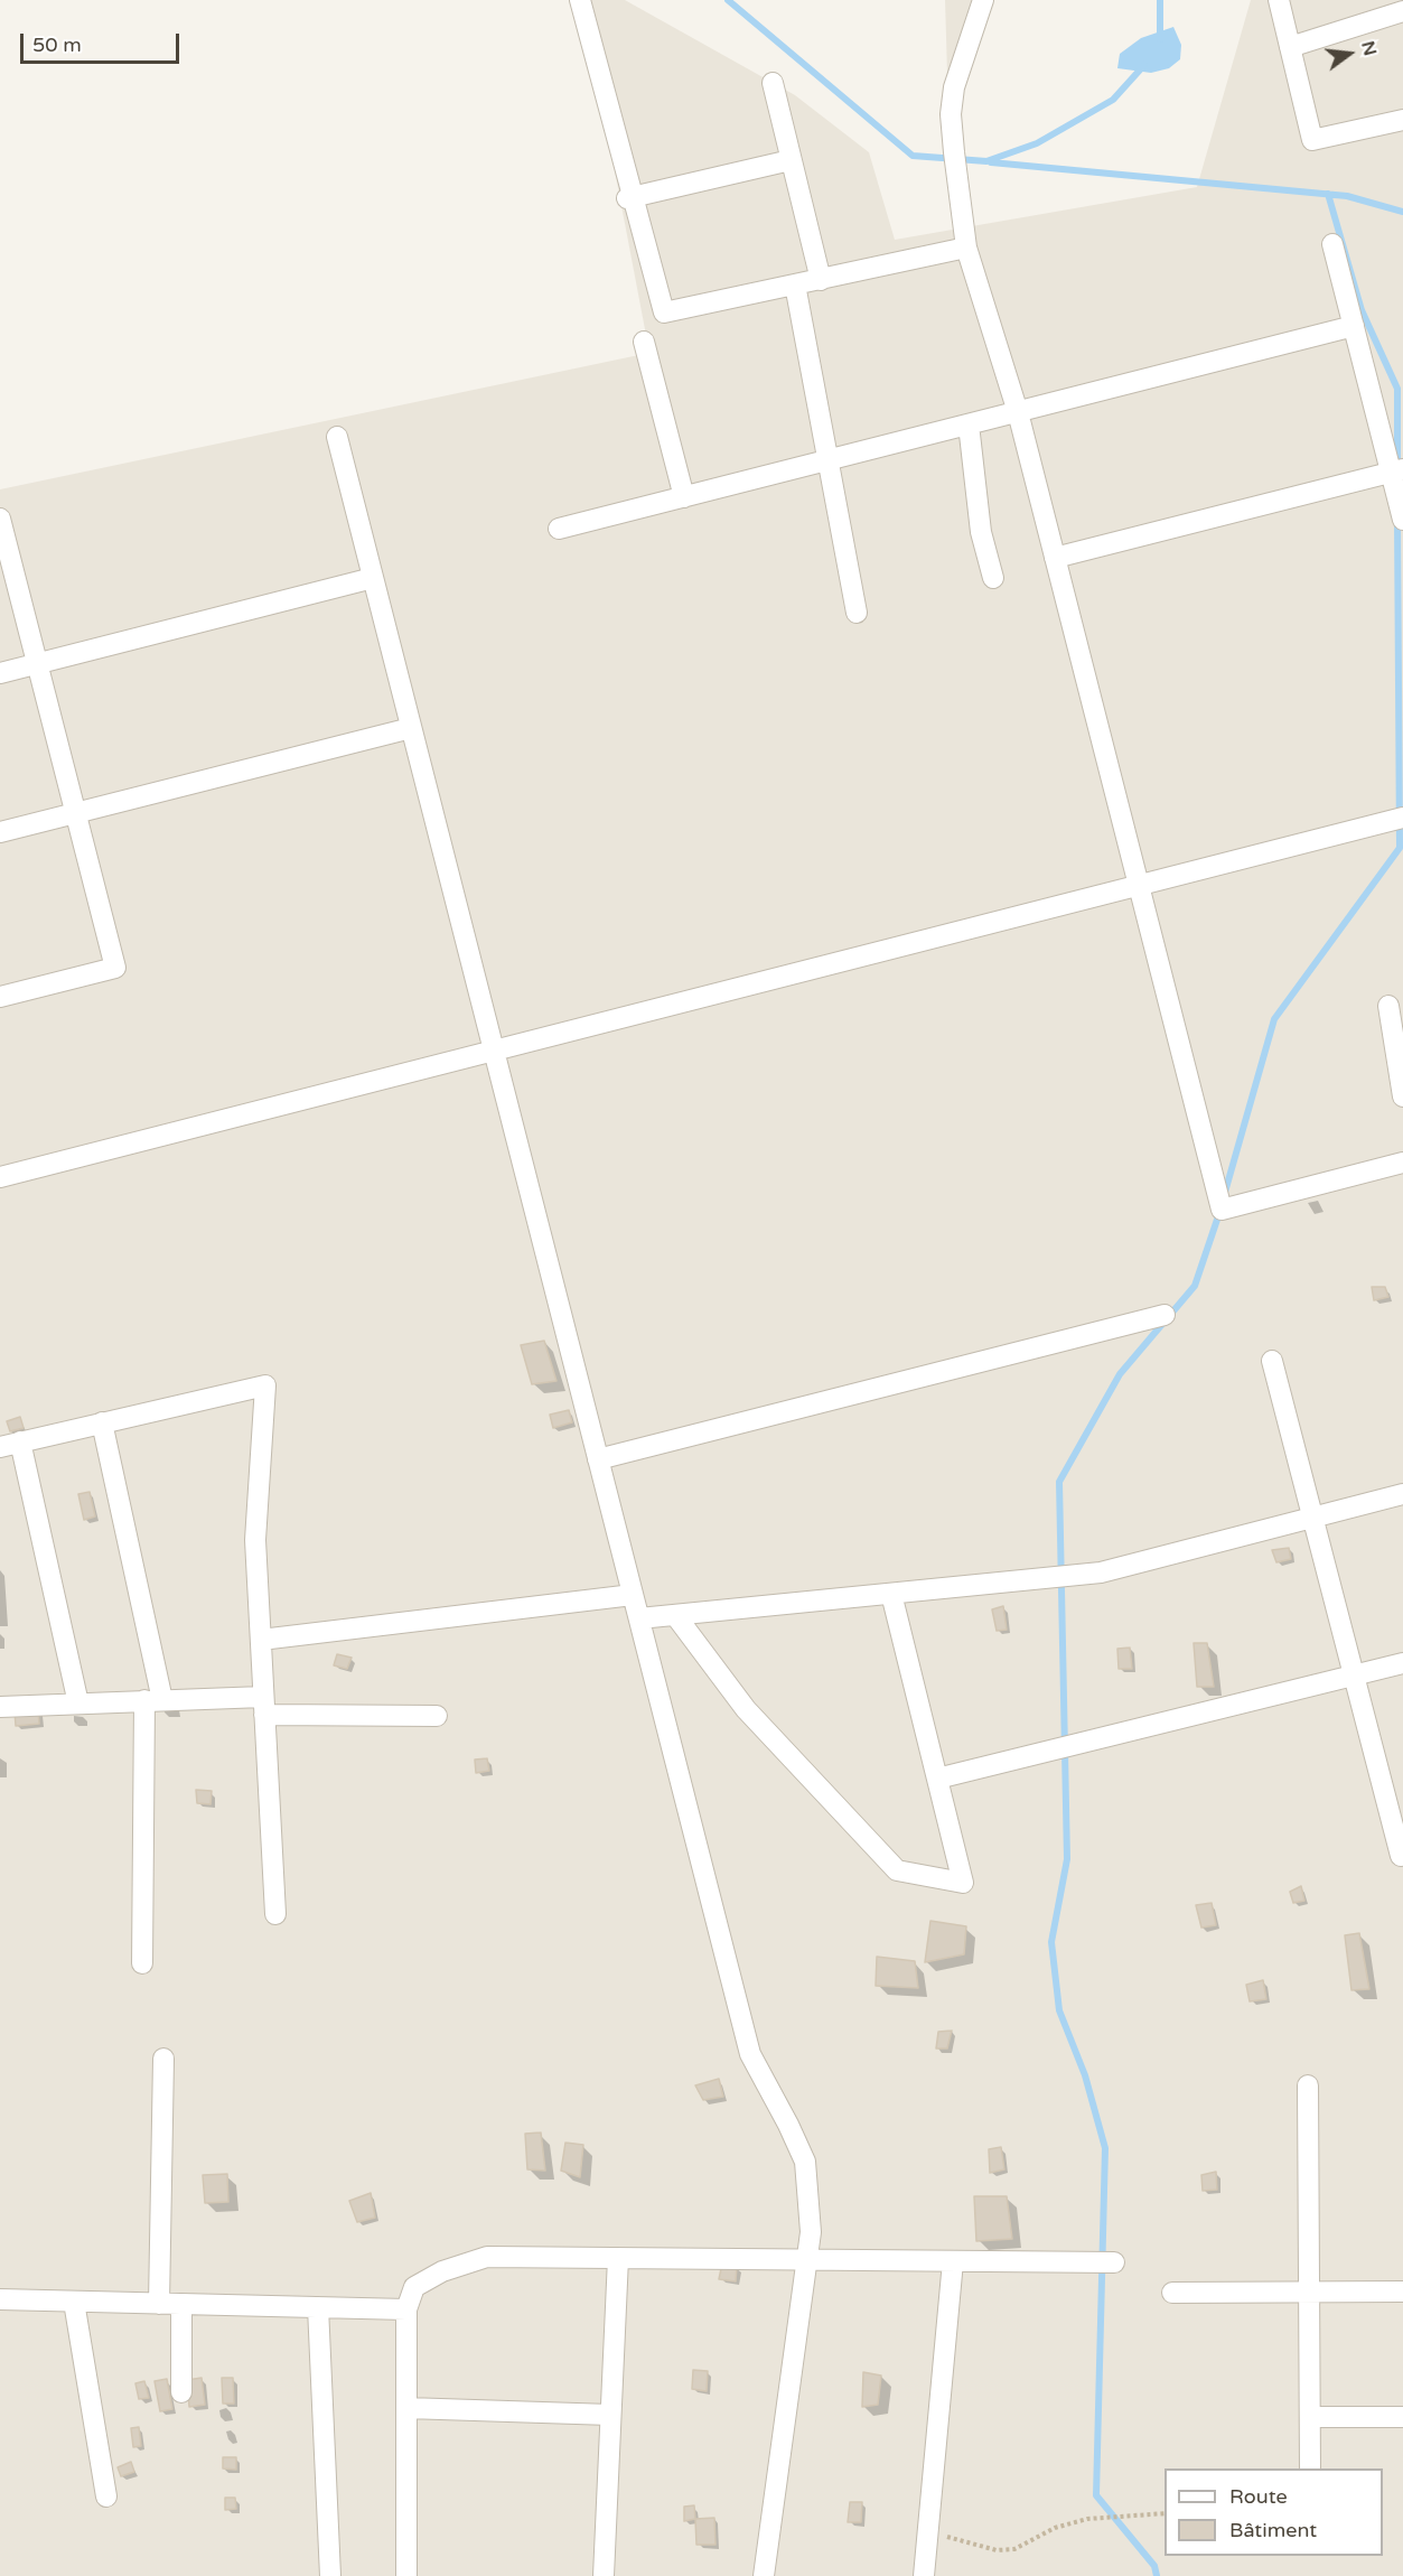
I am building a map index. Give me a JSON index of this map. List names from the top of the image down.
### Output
{
  "legend": ["Route", "Bâtiment"],
  "scale_bar": "50 m",
  "north": "right"
}
